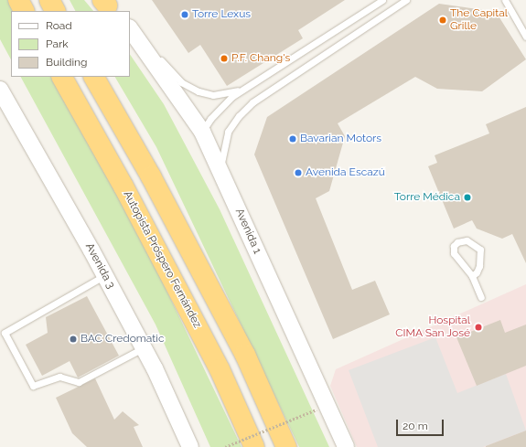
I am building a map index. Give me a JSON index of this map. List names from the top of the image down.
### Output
{
  "streets": {
    "highway": ["Autopista Próspero Fernández"],
    "street": ["Avenida 1", "Avenida 3"]
  },
  "places": [
    "Torre Lexus",
    "The Capital Grille",
    "P.F. Chang's",
    "Bavarian Motors",
    "Avenida Escazú",
    "Torre Médica",
    "Hospital CIMA San José",
    "BAC Credomatic"
  ],
  "legend": ["Road", "Park", "Building"],
  "scale_bar": "20 m"
}
